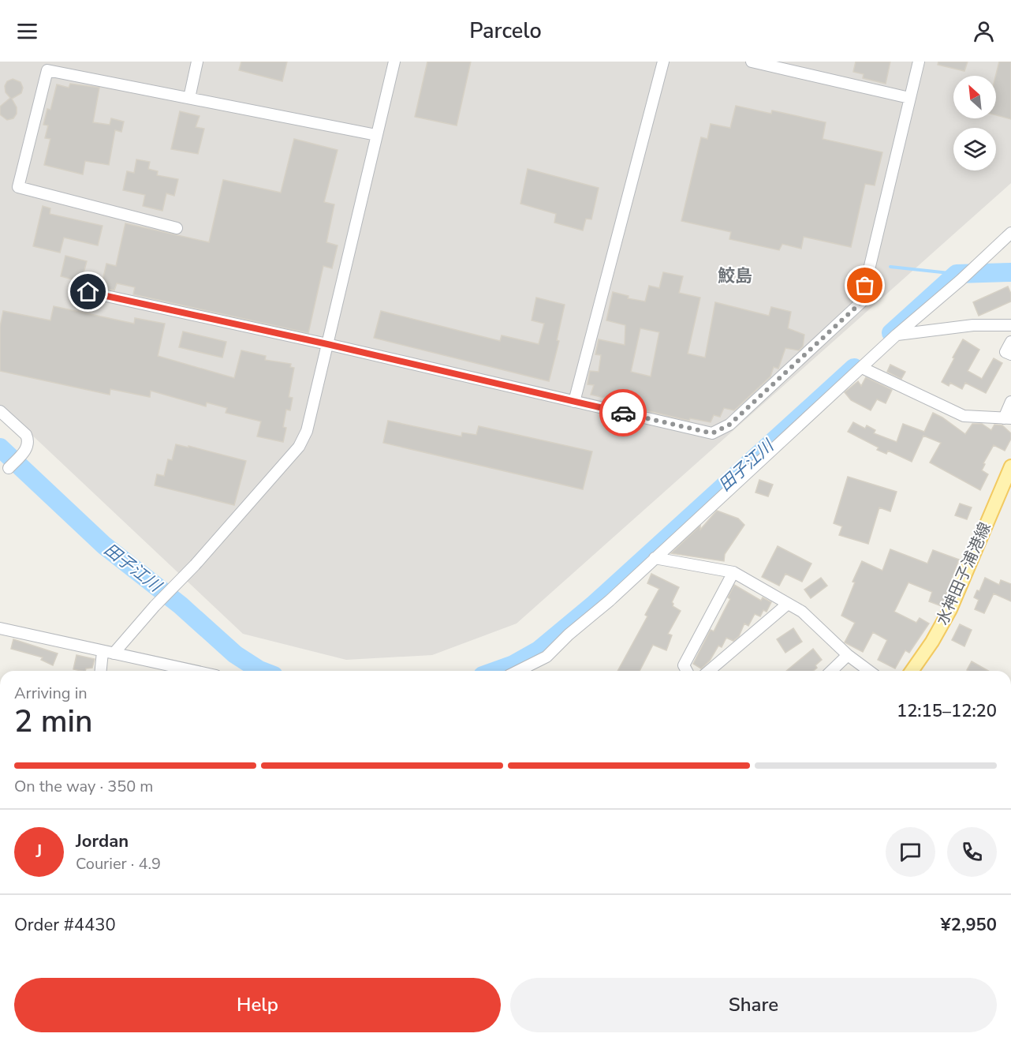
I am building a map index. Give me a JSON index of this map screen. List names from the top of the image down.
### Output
{
  "streets": {
    "main road": ["水神田子浦港線"]
  },
  "districts": ["鮫島"],
  "water": ["田子江川"],
  "north": "top left",
  "page": {
    "header": "Parcelo",
    "heading": ["2 min", "Arriving in", "12:15–12:20"],
    "panel": [
      "Jordan",
      "Courier · 4.9",
      "Order #4430",
      "¥2,950"
    ],
    "bar": "On the way · 350 m",
    "round": "J",
    "buttons": ["Help", "Share"]
  }
}
